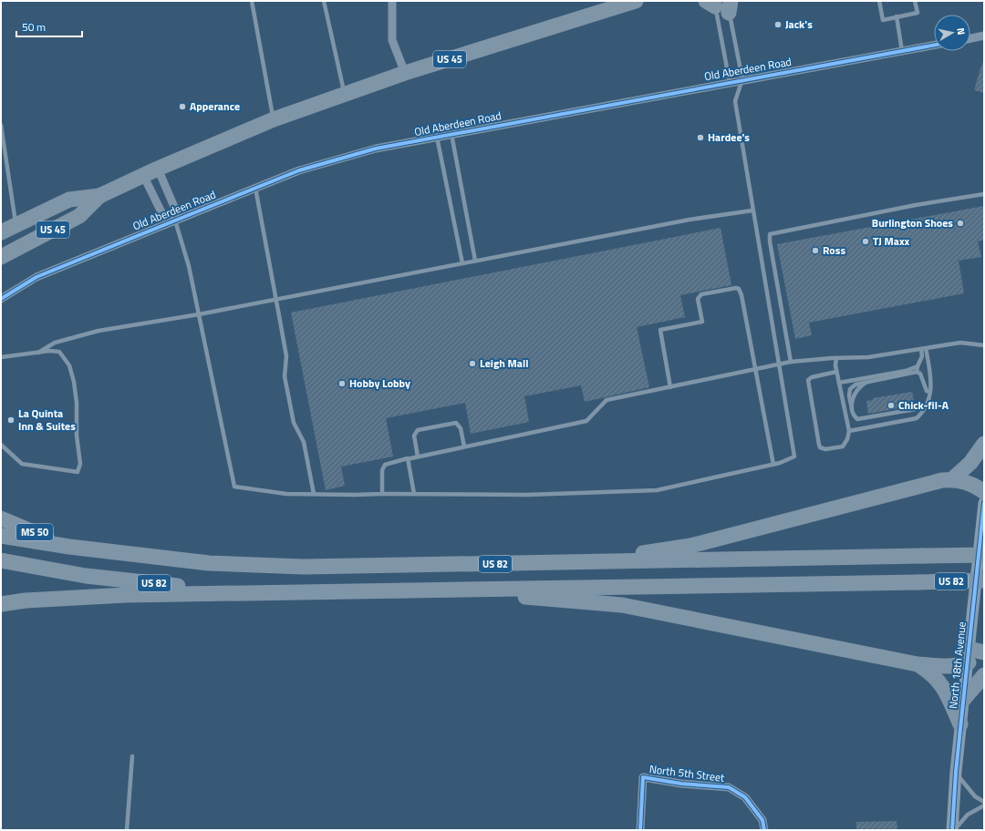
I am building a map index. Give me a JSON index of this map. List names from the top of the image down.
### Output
{
  "streets": {
    "highway": ["US 45", "MS 50", "US 82"],
    "street": ["Old Aberdeen Road", "North 18th Avenue", "North 5th Street"]
  },
  "crossings": [
    ["MS 50", "US 82"]
  ],
  "places": [
    "Jack's",
    "Apperance",
    "Hardee's",
    "Burlington Shoes",
    "TJ Maxx",
    "Ross",
    "Leigh Mall",
    "Hobby Lobby",
    "Chick-fil-A",
    "La Quinta Inn & Suites"
  ],
  "scale_bar": "50 m",
  "north": "right"
}
